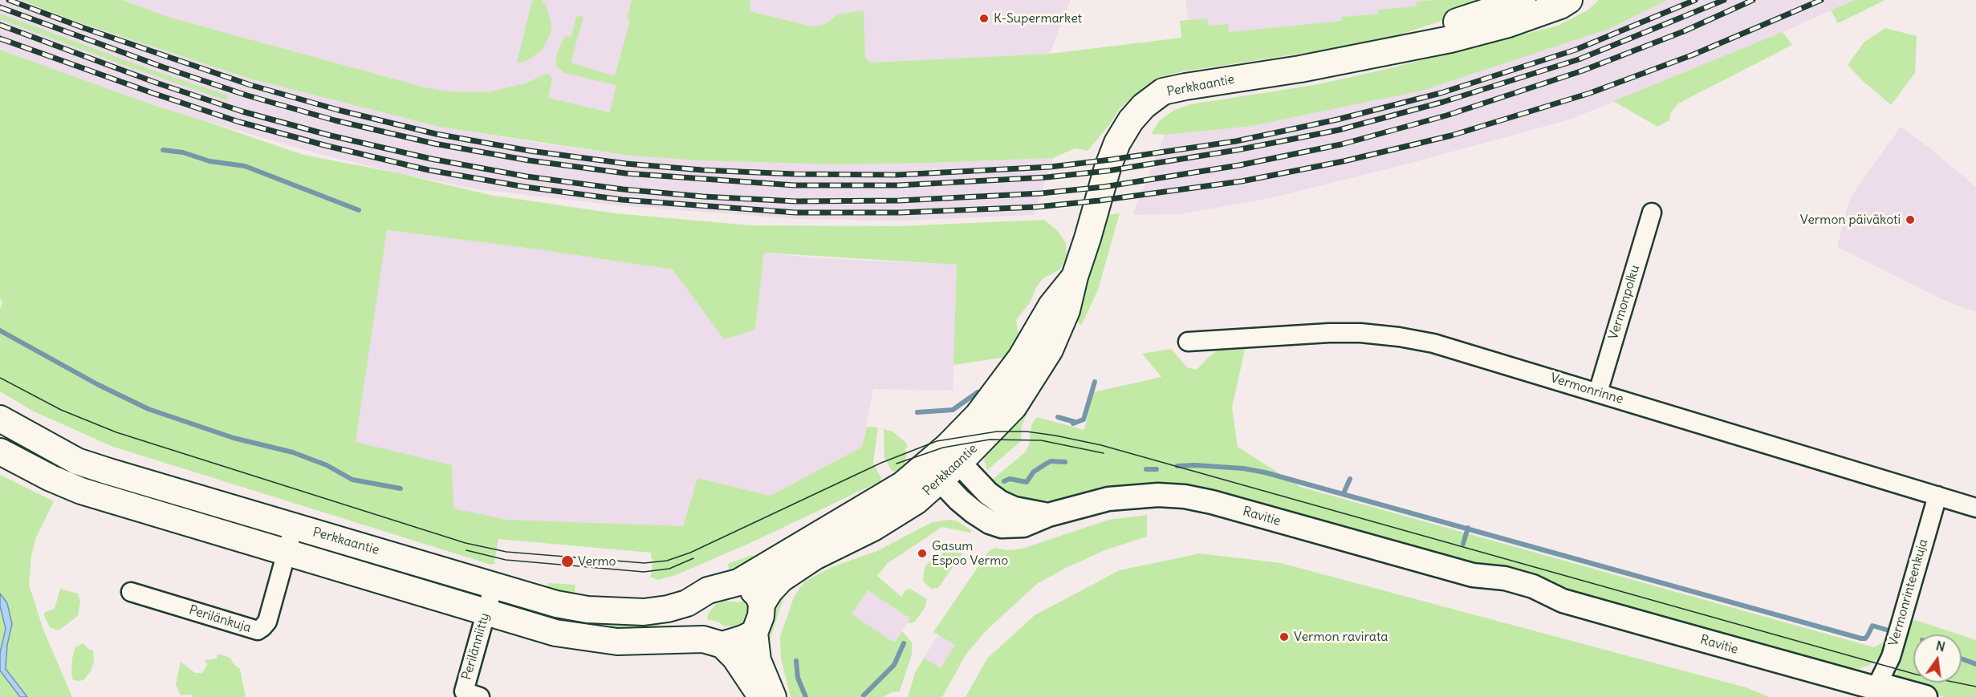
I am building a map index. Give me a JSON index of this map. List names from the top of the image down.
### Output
{
  "streets": {
    "main road": ["Perkkaantie"],
    "street": [
      "Vermonpolku",
      "Vermonrinne",
      "Ravitie",
      "Vermonrinteenkuja",
      "Perilänkuja",
      "Perilänniitty"
    ]
  },
  "crossings": [
    ["Perkkaantie", "Ravitie"],
    ["Perkkaantie", "Perilänkuja"],
    ["Perkkaantie", "Perilänniitty"],
    ["Vermonpolku", "Vermonrinne"],
    ["Vermonrinne", "Vermonrinteenkuja"],
    ["Ravitie", "Vermonrinteenkuja"]
  ],
  "places": [
    "K-Supermarket",
    "Vermon päiväkoti",
    "Gasum Espoo Vermo",
    "Vermo",
    "Vermon ravirata"
  ],
  "north": "top"
}
